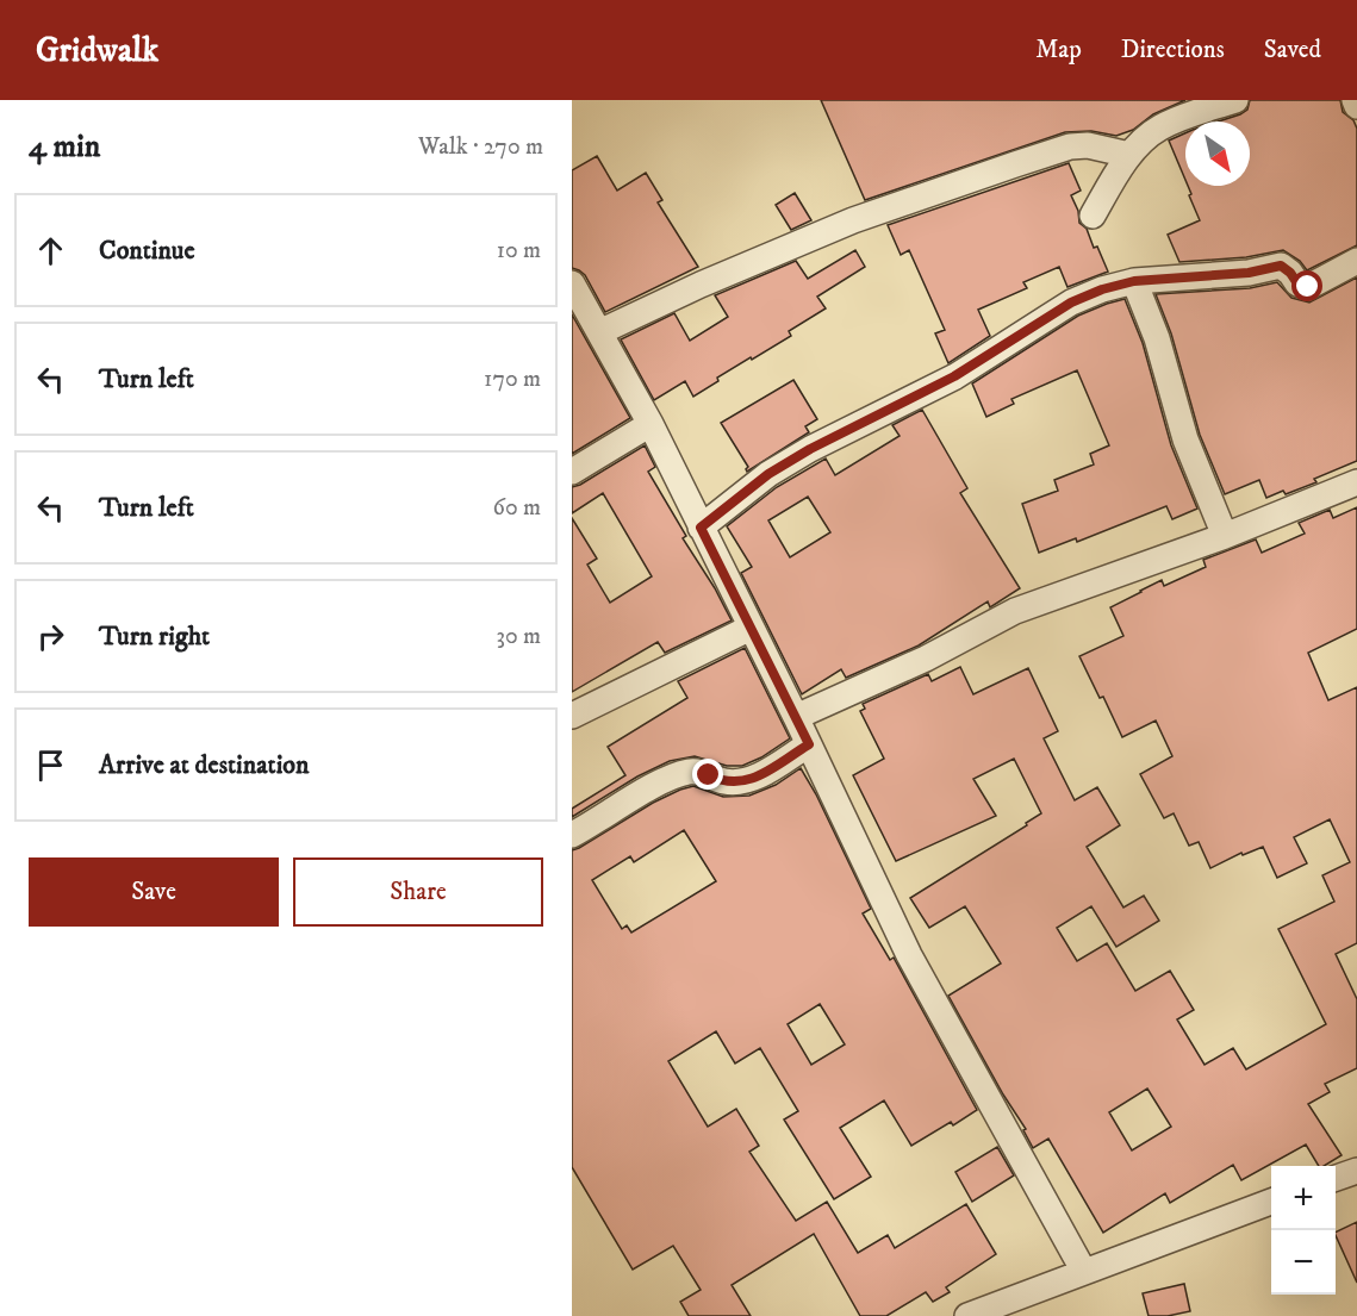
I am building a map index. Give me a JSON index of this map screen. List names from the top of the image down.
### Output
{
  "north": "bottom right",
  "page": {
    "header": "Gridwalk",
    "nav": ["Map", "Directions", "Saved"],
    "heading": ["4 min", "Walk · 270 m"],
    "list": [
      ["Continue", "10 m"],
      ["Turn left", "170 m"],
      ["Turn left", "60 m"],
      ["Turn right", "30 m"],
      "Arrive at destination"
    ],
    "buttons": ["Save", "Share"],
    "map_buttons": ["+", "−"]
  }
}
